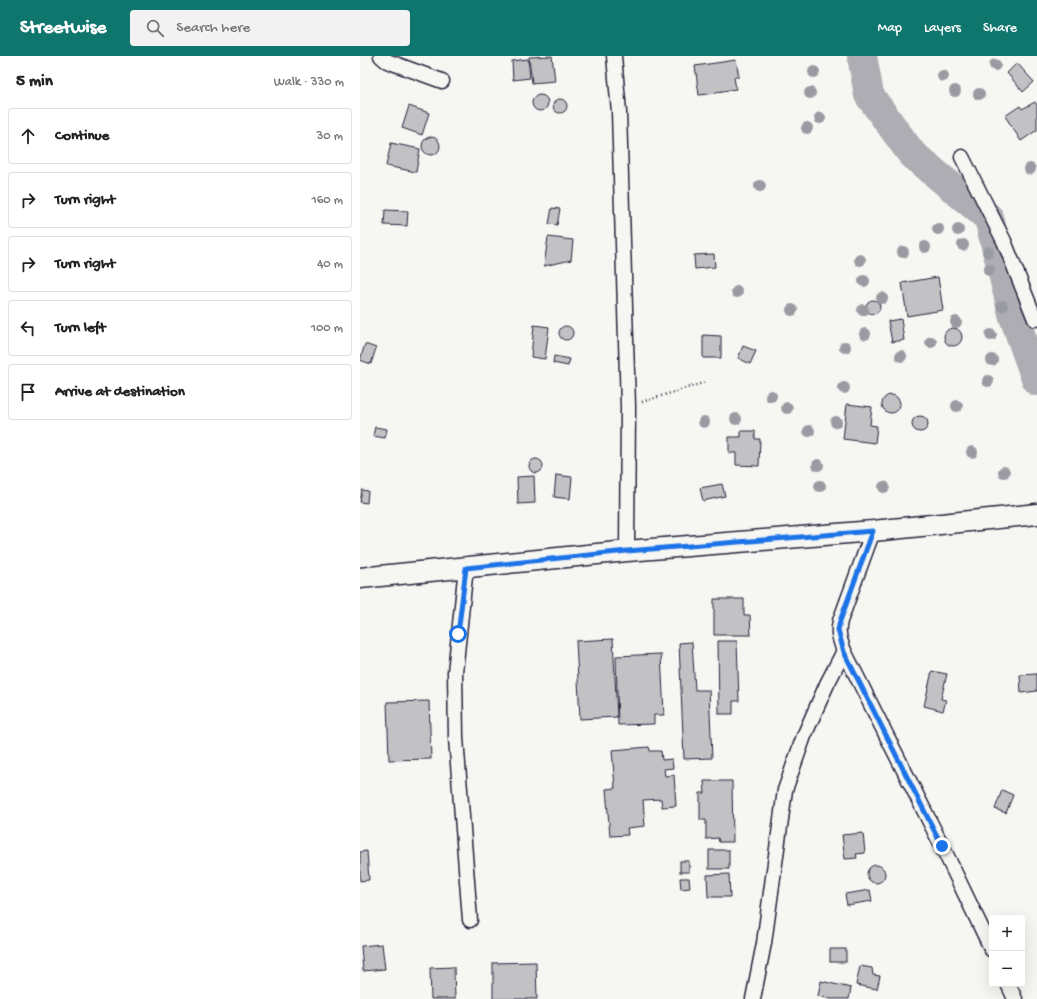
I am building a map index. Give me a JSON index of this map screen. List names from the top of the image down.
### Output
{
  "page": {
    "header": "Streetwise",
    "search": "Search here",
    "nav": ["Map", "Layers", "Share"],
    "heading": ["5 min", "Walk · 330 m"],
    "list": [
      ["Continue", "30 m"],
      ["Turn right", "160 m"],
      ["Turn right", "40 m"],
      ["Turn left", "100 m"],
      "Arrive at destination"
    ],
    "map_buttons": ["+", "−"]
  }
}
